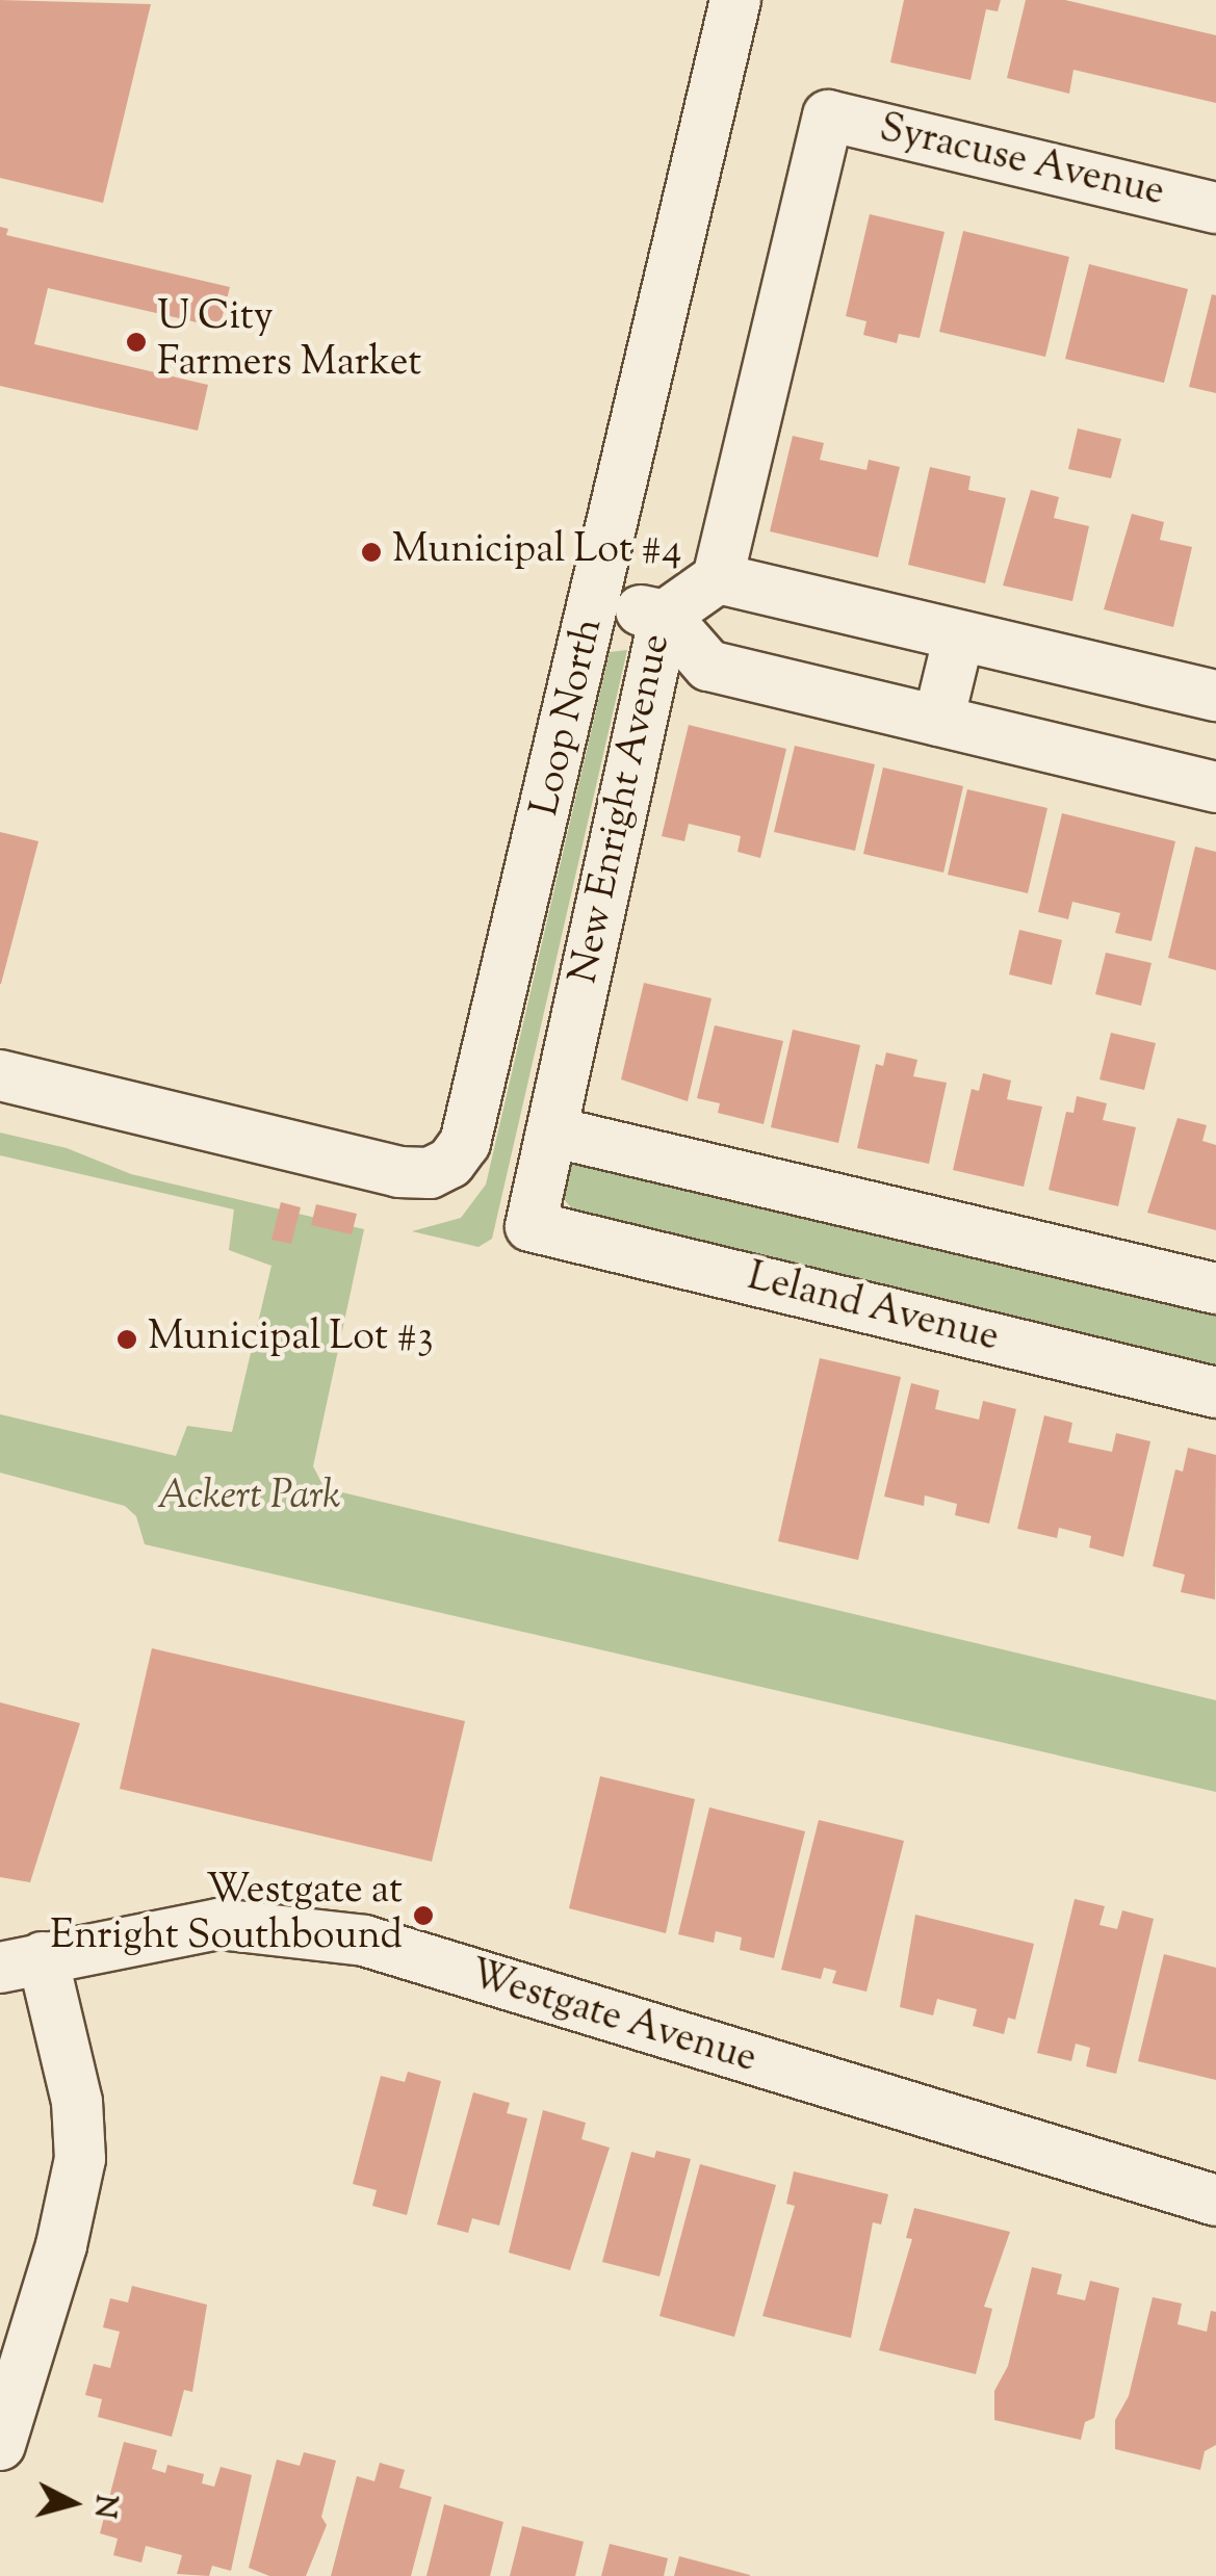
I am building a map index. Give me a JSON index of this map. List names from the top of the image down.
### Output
{
  "streets": {
    "street": [
      "Syracuse Avenue",
      "Loop North",
      "New Enright Avenue",
      "Leland Avenue",
      "Westgate Avenue"
    ]
  },
  "crossings": [
    ["Syracuse Avenue", "New Enright Avenue"],
    ["New Enright Avenue", "Leland Avenue"]
  ],
  "parks": ["Ackert Park"],
  "places": [
    "U City Farmers Market",
    "Municipal Lot #4",
    "Municipal Lot #3",
    "Westgate at Enright Southbound"
  ],
  "north": "right"
}
